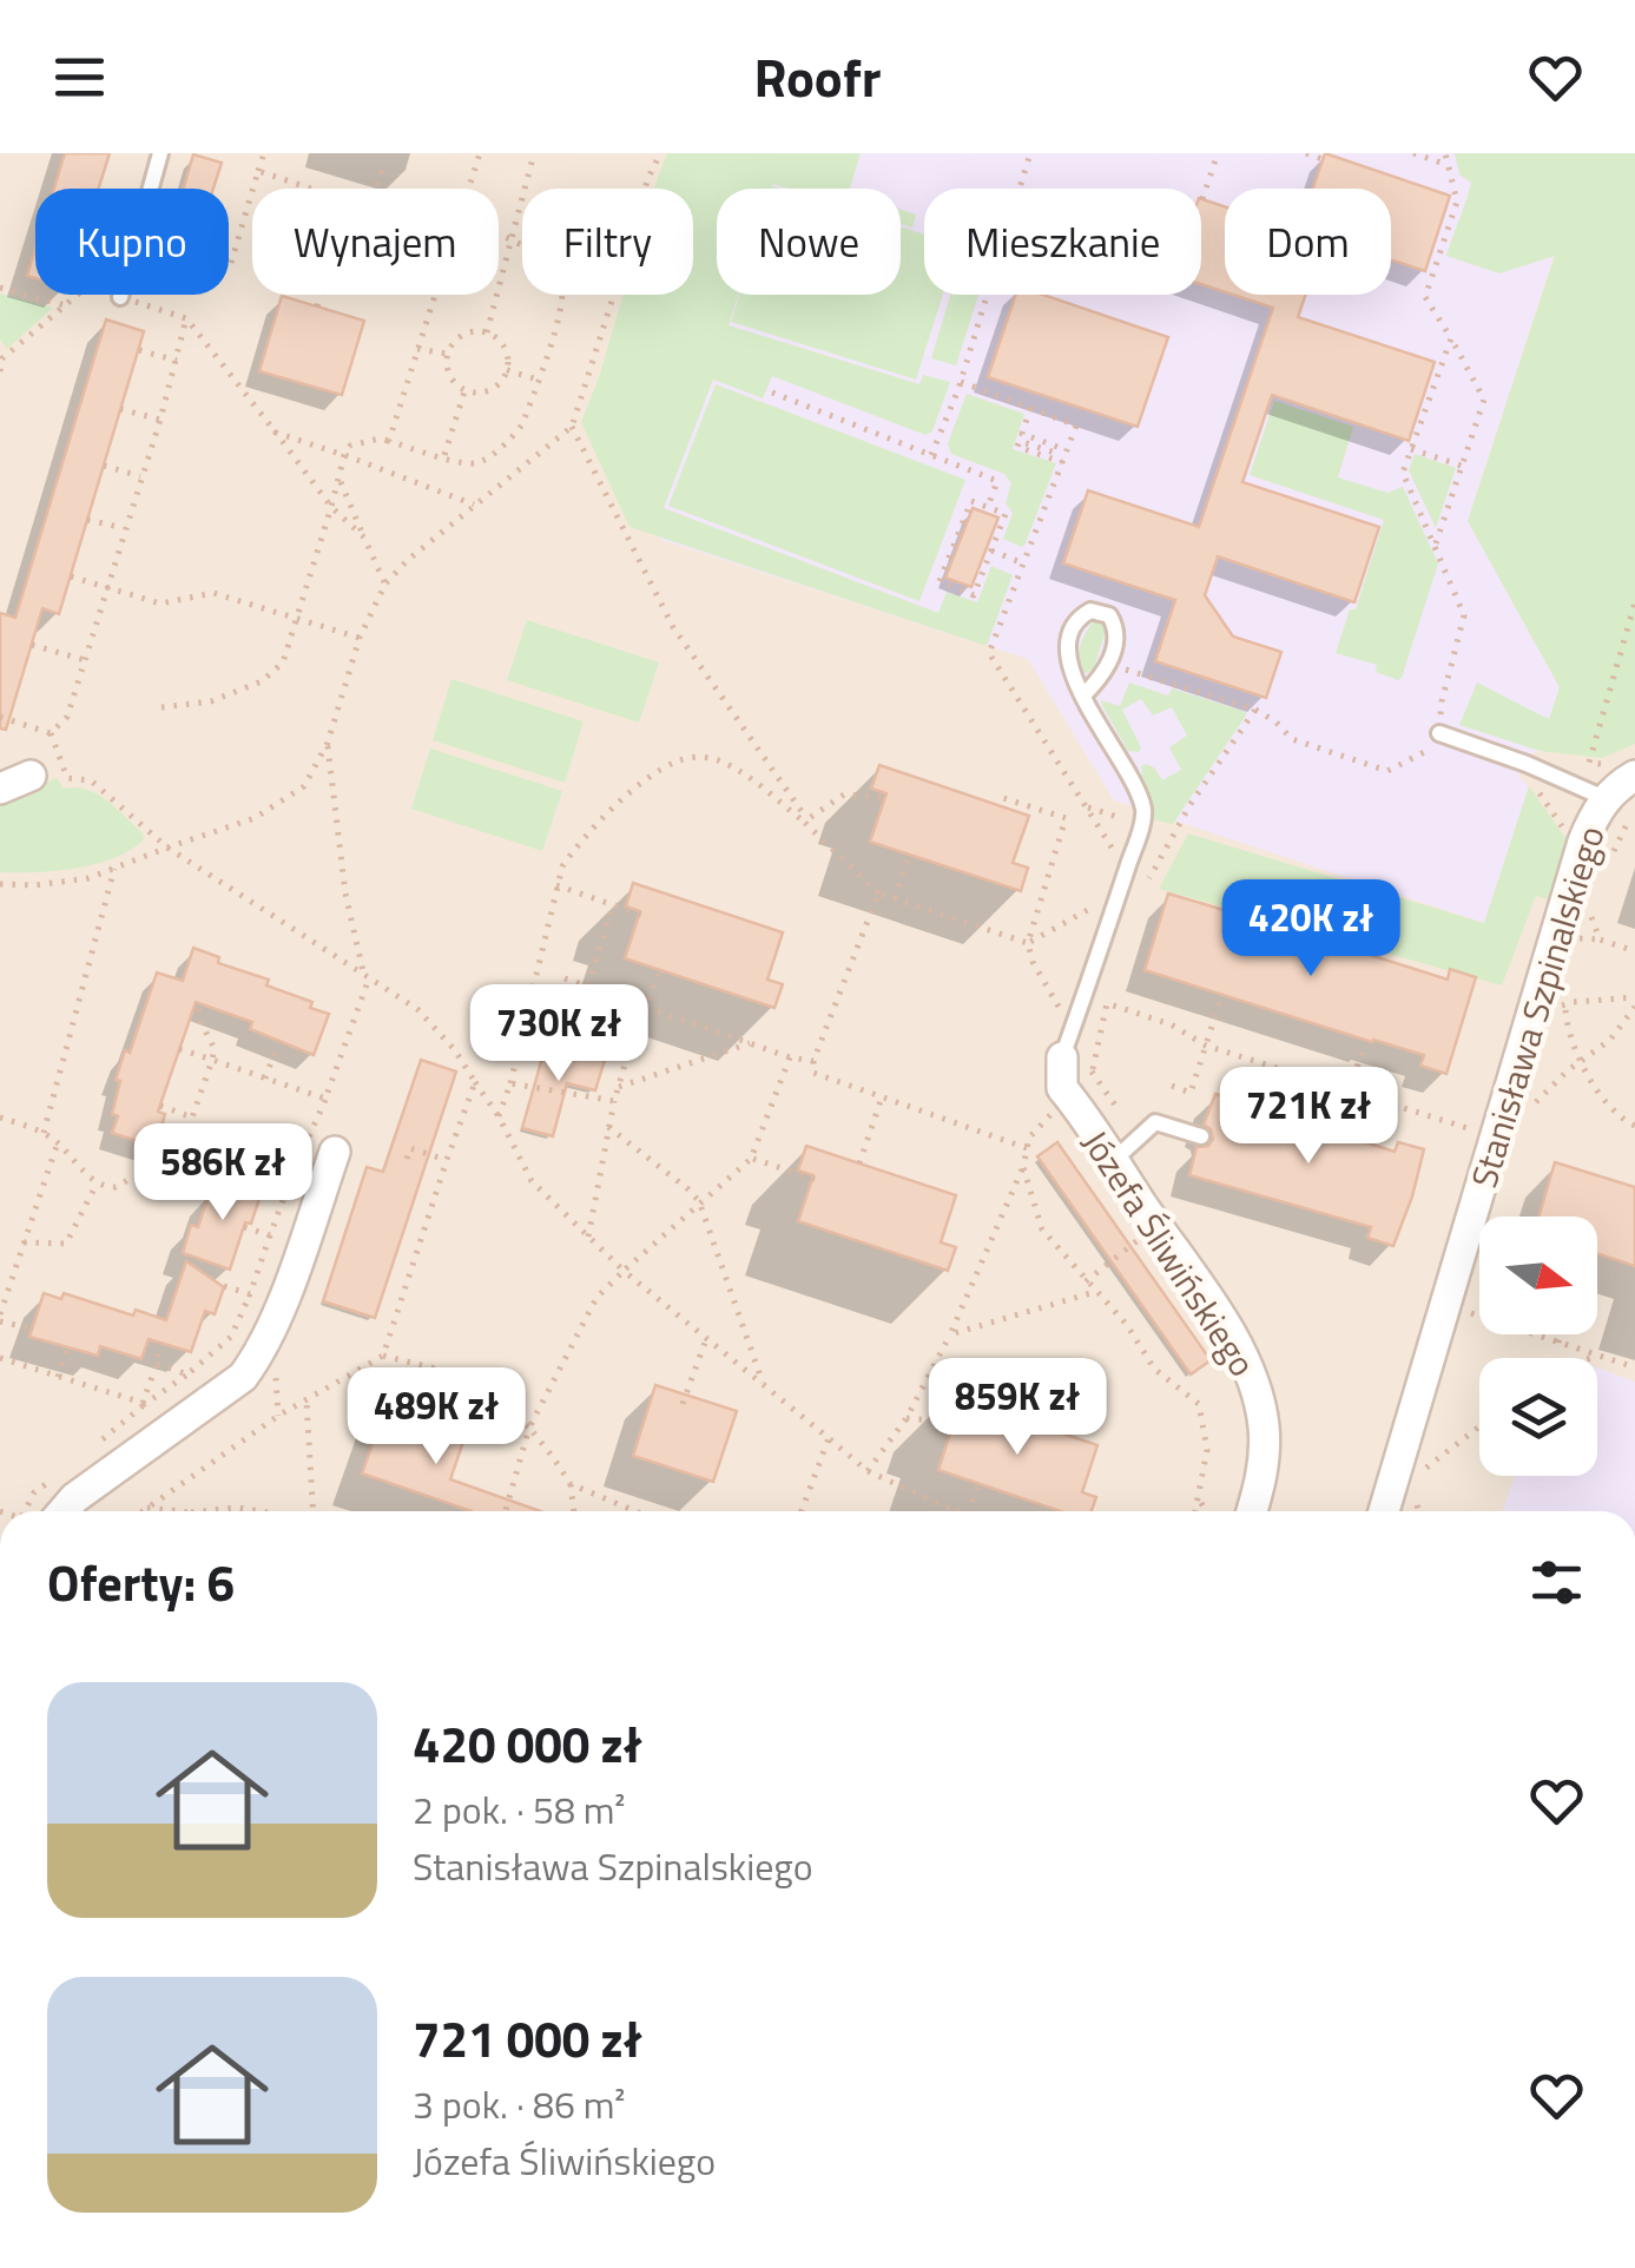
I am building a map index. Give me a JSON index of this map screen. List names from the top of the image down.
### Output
{
  "streets": {
    "street": ["Stanisława Szpinalskiego", "Józefa Śliwińskiego"]
  },
  "north": "right",
  "page": {
    "header": "Roofr",
    "chip": [
      "Kupno",
      "Wynajem",
      "Filtry",
      "Nowe",
      "Mieszkanie",
      "Dom"
    ],
    "price": [
      "420K zł",
      "730K zł",
      "721K zł",
      "586K zł",
      "859K zł",
      "489K zł"
    ],
    "heading": "Oferty: 6",
    "list": [
      {
        "name": "420 000 zł",
        "note": "2 pok. · 58 m² · Stanisława Szpinalskiego"
      },
      {
        "name": "721 000 zł",
        "note": "3 pok. · 86 m² · Józefa Śliwińskiego"
      }
    ]
  }
}
